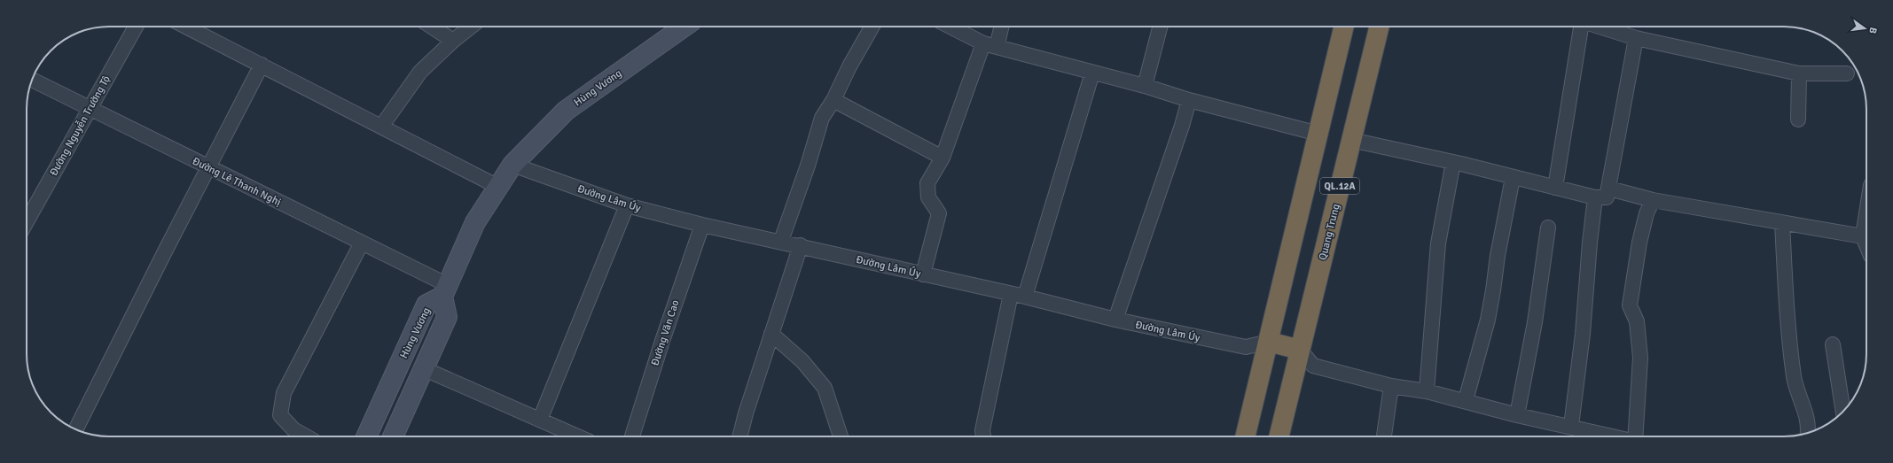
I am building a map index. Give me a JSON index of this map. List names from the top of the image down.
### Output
{
  "streets": {
    "highway": ["QL.12A", "Quang Trung"],
    "street": [
      "Hùng Vương",
      "Đường Nguyễn Trường Tộ",
      "Đường Lê Thanh Nghị",
      "Đường Lâm Úy",
      "Đường Văn Cao"
    ]
  },
  "crossings": [
    ["Hùng Vương", "Đường Lê Thanh Nghị"],
    ["Hùng Vương", "Đường Lâm Úy"],
    ["Đường Nguyễn Trường Tộ", "Đường Lê Thanh Nghị"],
    ["QL.12A", "Đường Lâm Úy"],
    ["Đường Lâm Úy", "Đường Văn Cao"]
  ],
  "north": "right"
}
